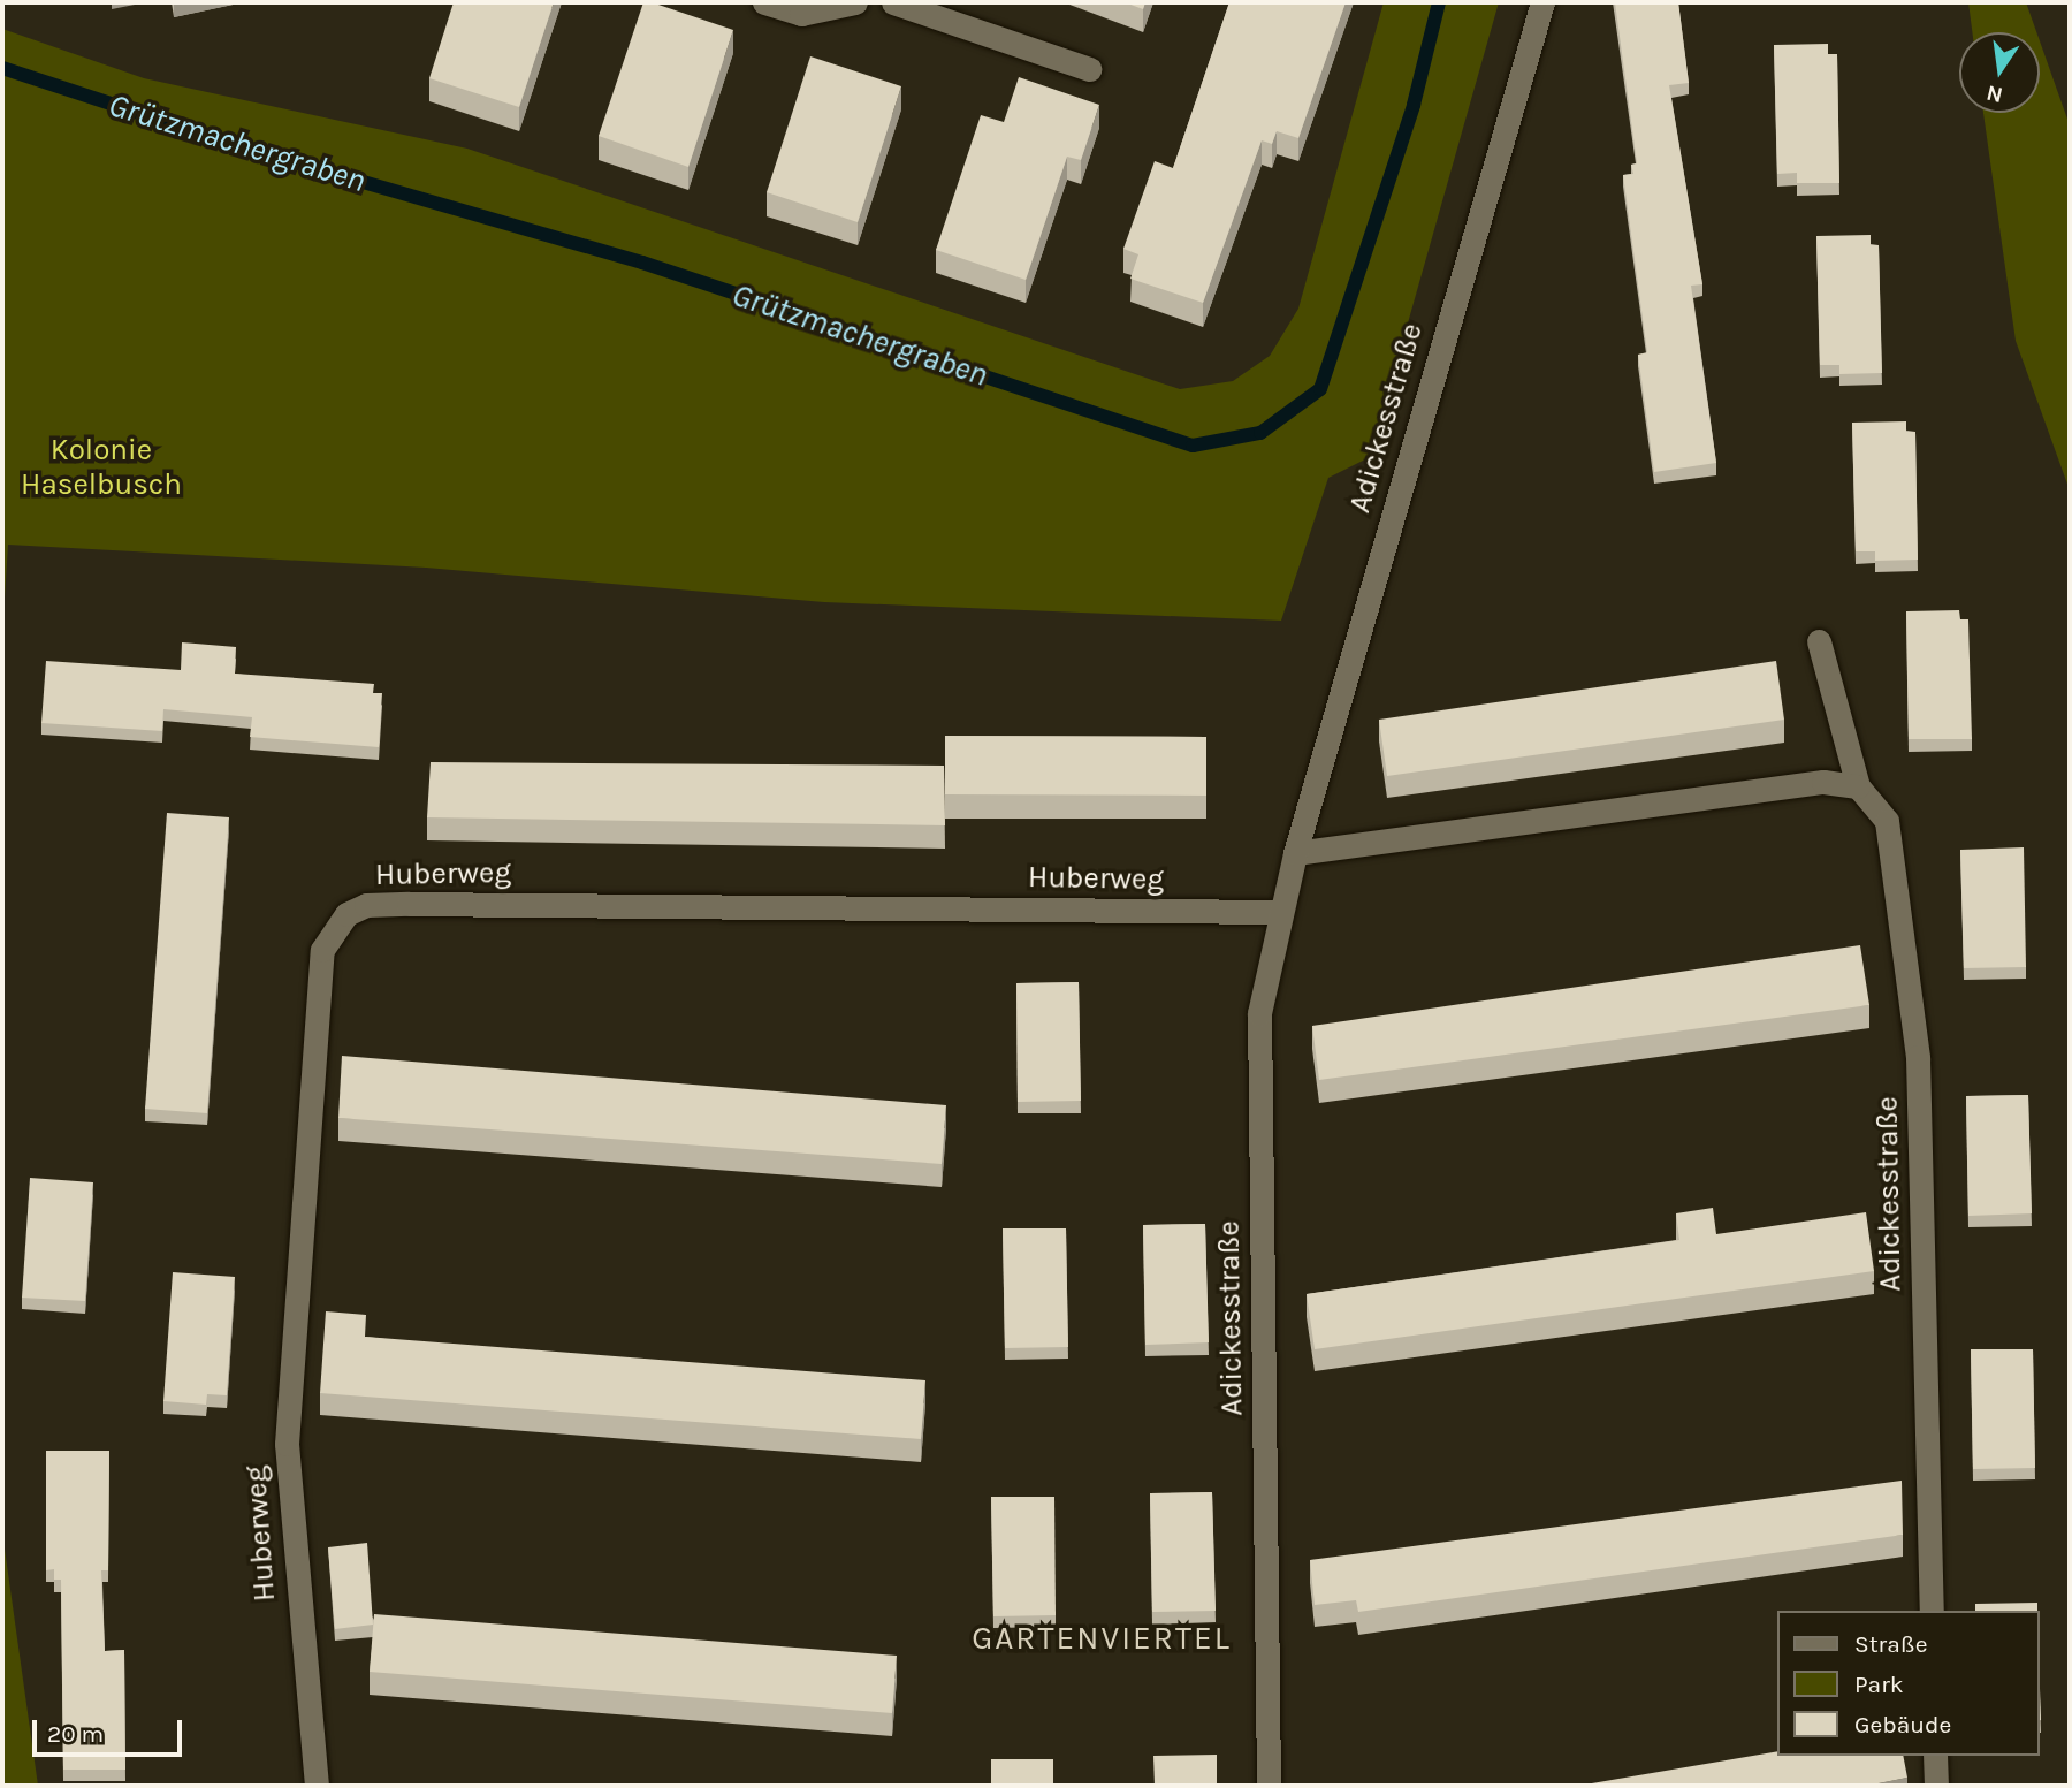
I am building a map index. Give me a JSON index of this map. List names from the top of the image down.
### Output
{
  "streets": {
    "street": ["Adickesstraße", "Huberweg"]
  },
  "crossings": [
    ["Adickesstraße", "Huberweg"]
  ],
  "districts": ["GARTENVIERTEL"],
  "water": ["Grützmachergraben"],
  "parks": ["Kolonie Haselbusch"],
  "legend": ["Straße", "Park", "Gebäude"],
  "scale_bar": "20 m",
  "north": "bottom"
}
